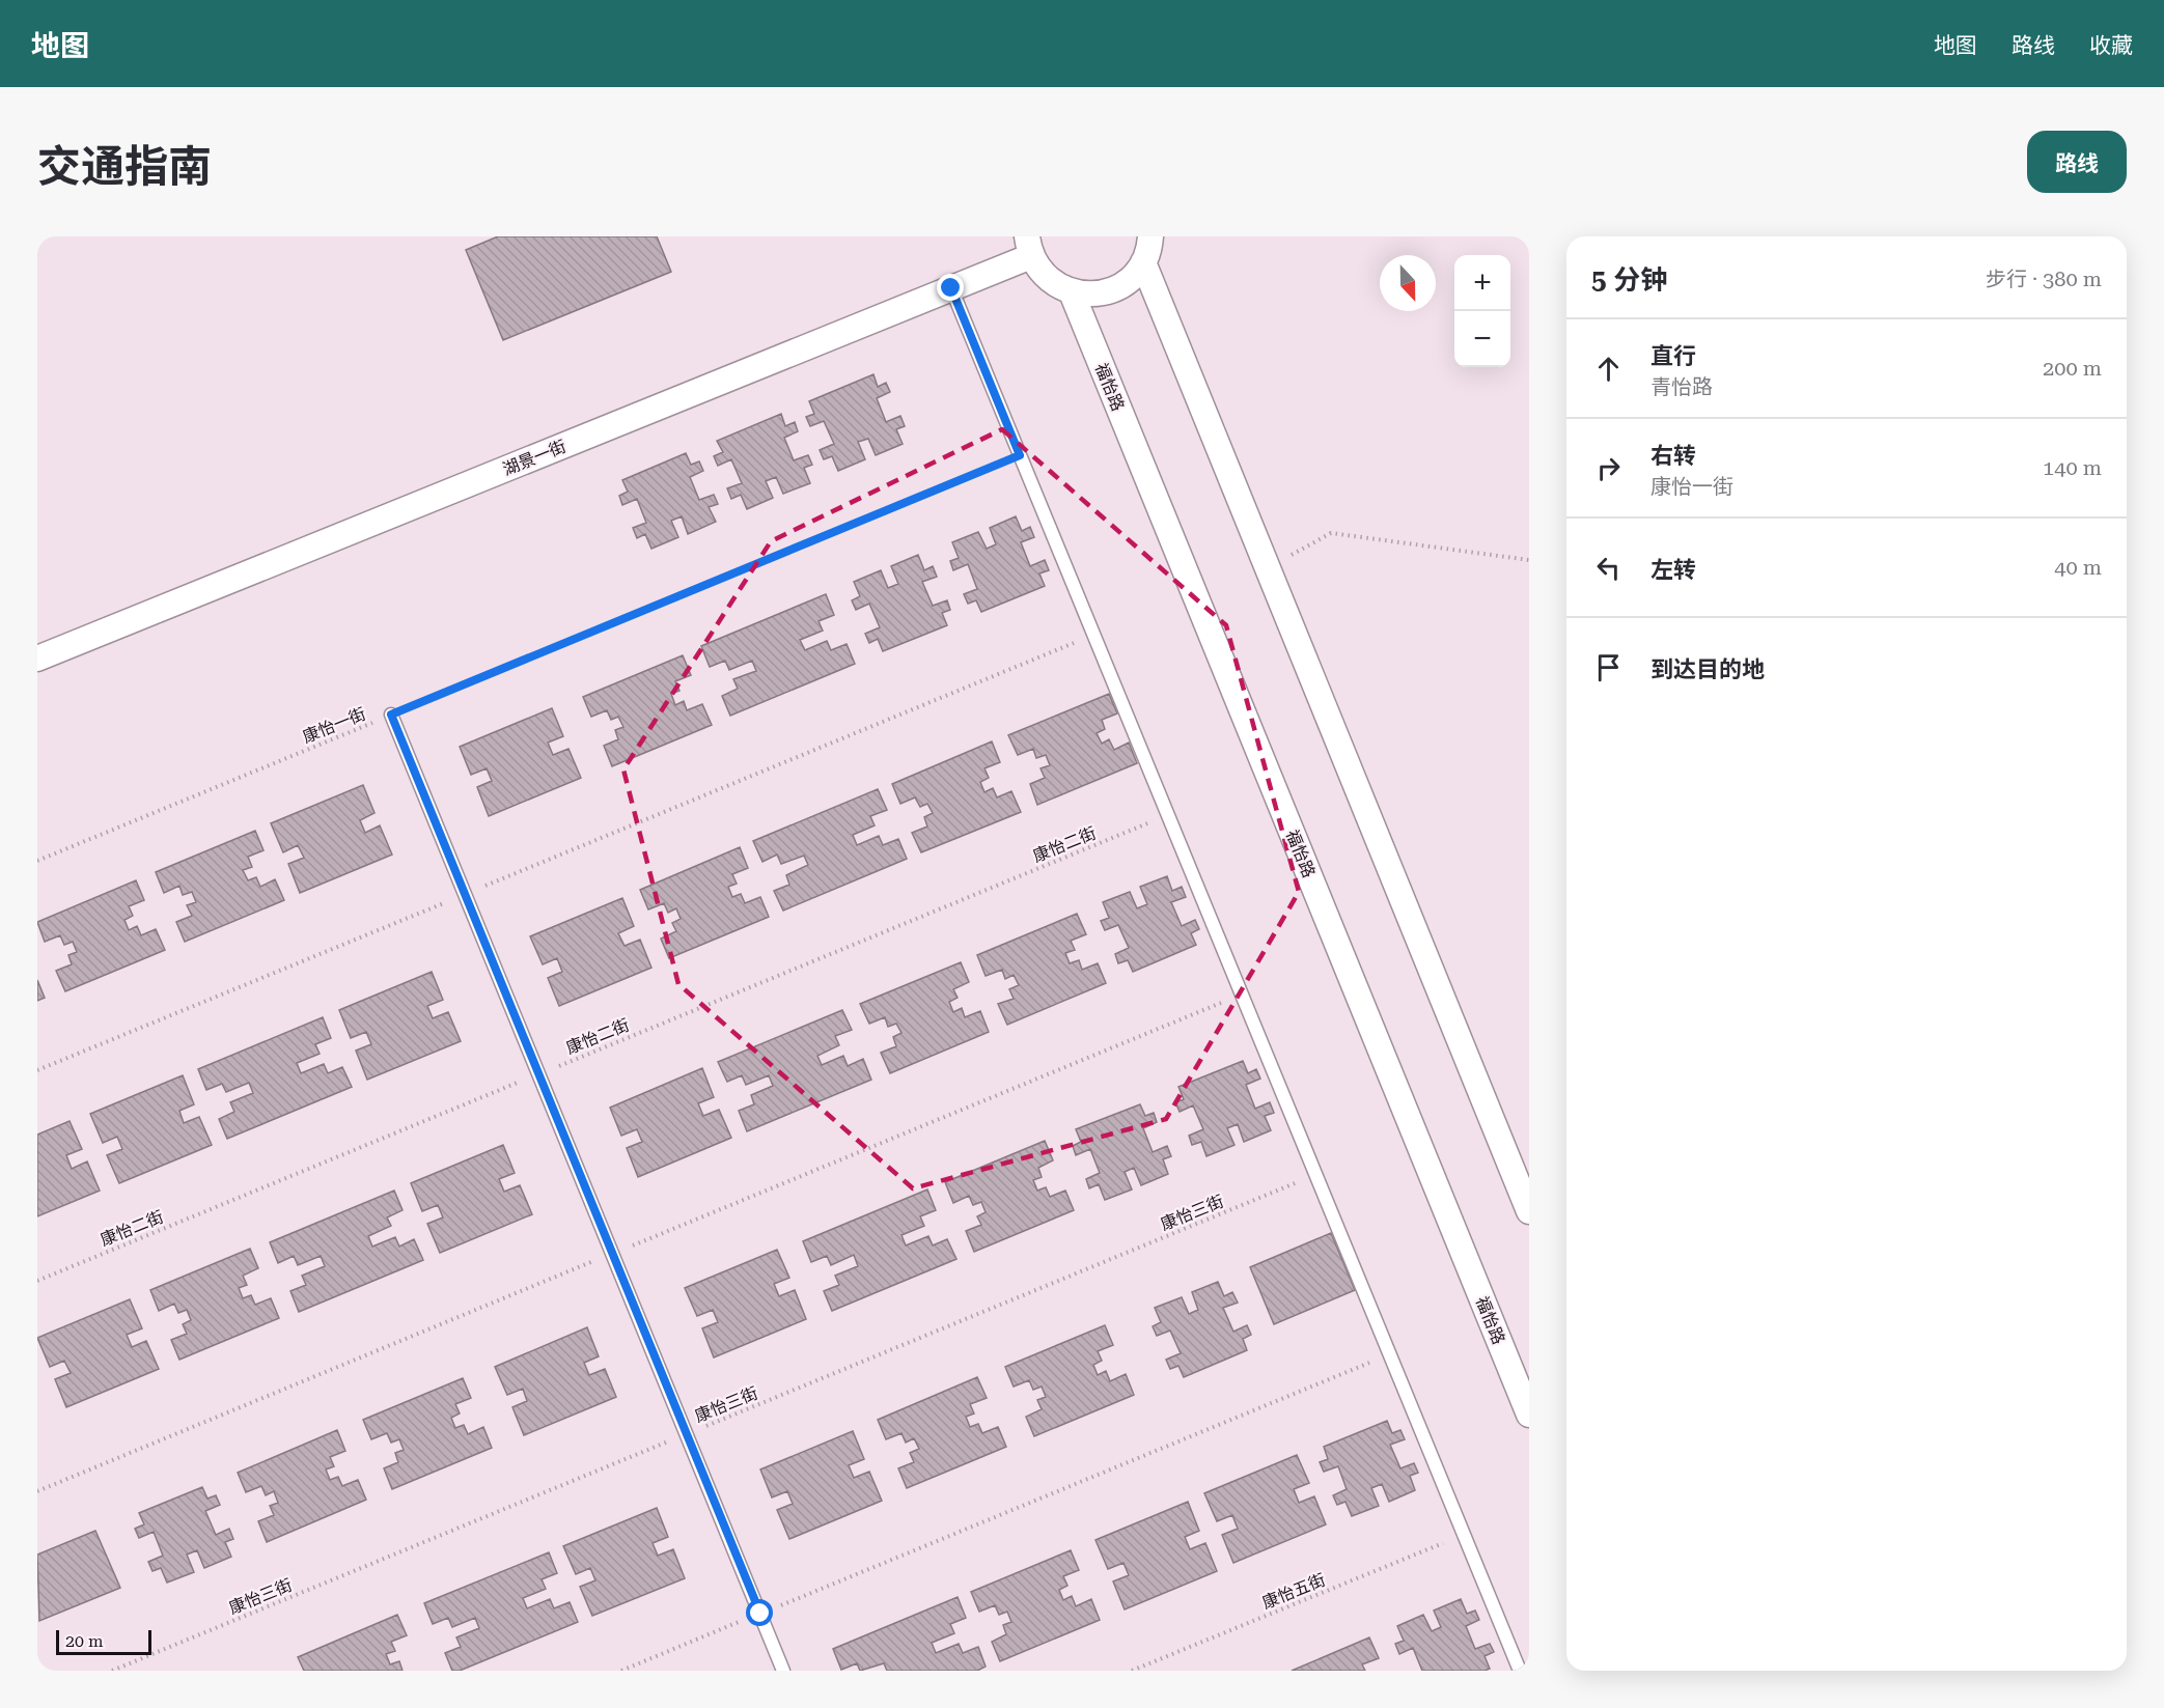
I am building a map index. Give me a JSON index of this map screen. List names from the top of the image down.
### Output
{
  "streets": {
    "street": ["福怡路", "湖景一街"],
    "path": [
      "康怡一街",
      "康怡二街",
      "康怡三街",
      "康怡五街"
    ]
  },
  "scale_bar": "20 m",
  "north": "bottom",
  "page": {
    "header": "地图",
    "nav": ["地图", "路线", "收藏"],
    "title": "交通指南",
    "buttons": "路线",
    "heading": ["5 分钟", "步行 · 380 m"],
    "map_buttons": ["+", "−"],
    "list": [
      ["直行", "青怡路", "200 m"],
      ["右转", "康怡一街", "140 m"],
      ["左转", "40 m"],
      "到达目的地"
    ],
    "scale": "20 m"
  }
}
